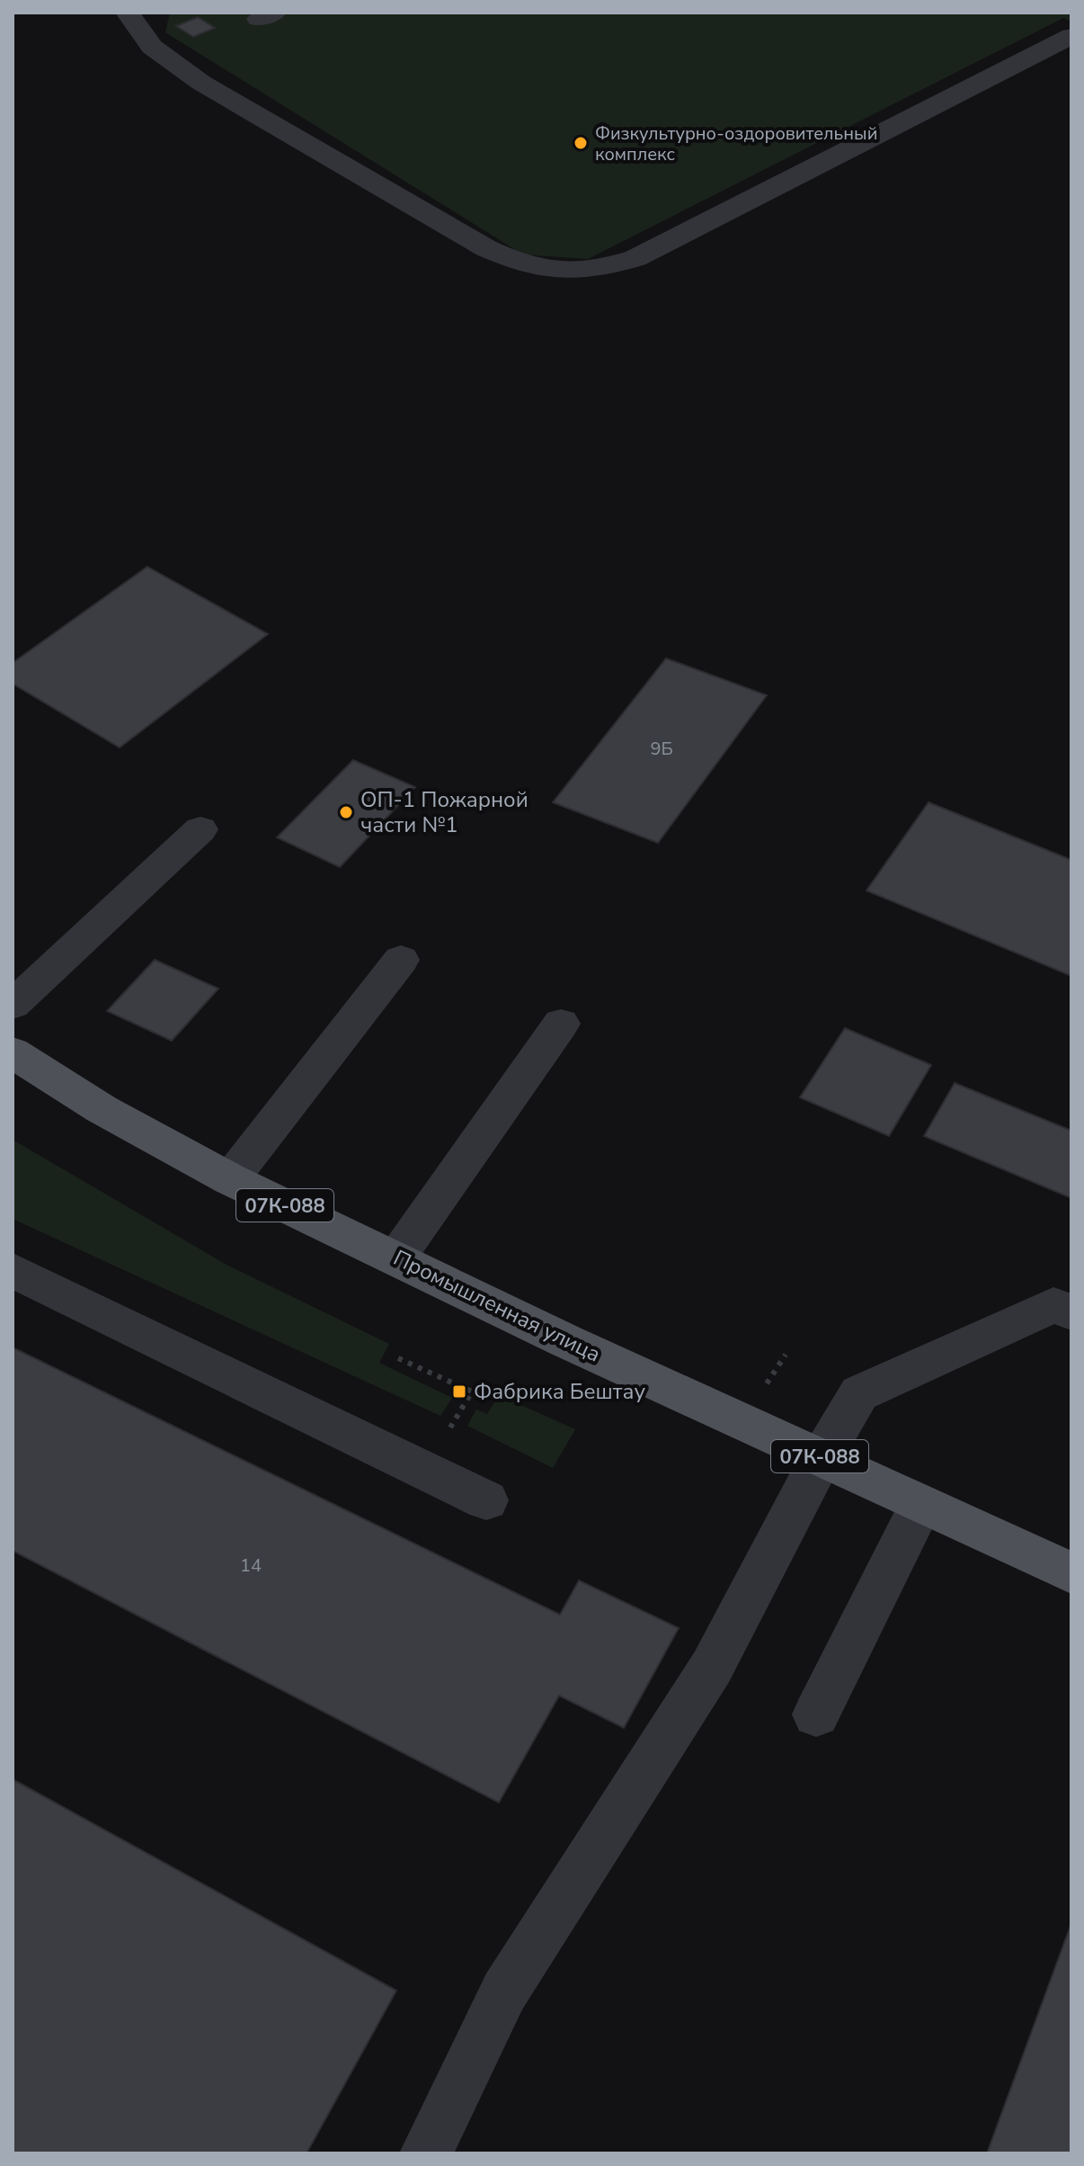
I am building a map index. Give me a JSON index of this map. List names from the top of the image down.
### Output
{
  "streets": {
    "main road": ["07К-088", "Промышленная улица"]
  },
  "places": {
    "other": ["Физкультурно-оздоровительный комплекс", "ОП-1 Пожарной части №1"],
    "transit": ["Фабрика Бештау"]
  },
  "house_numbers": ["9Б", "14"]
}
